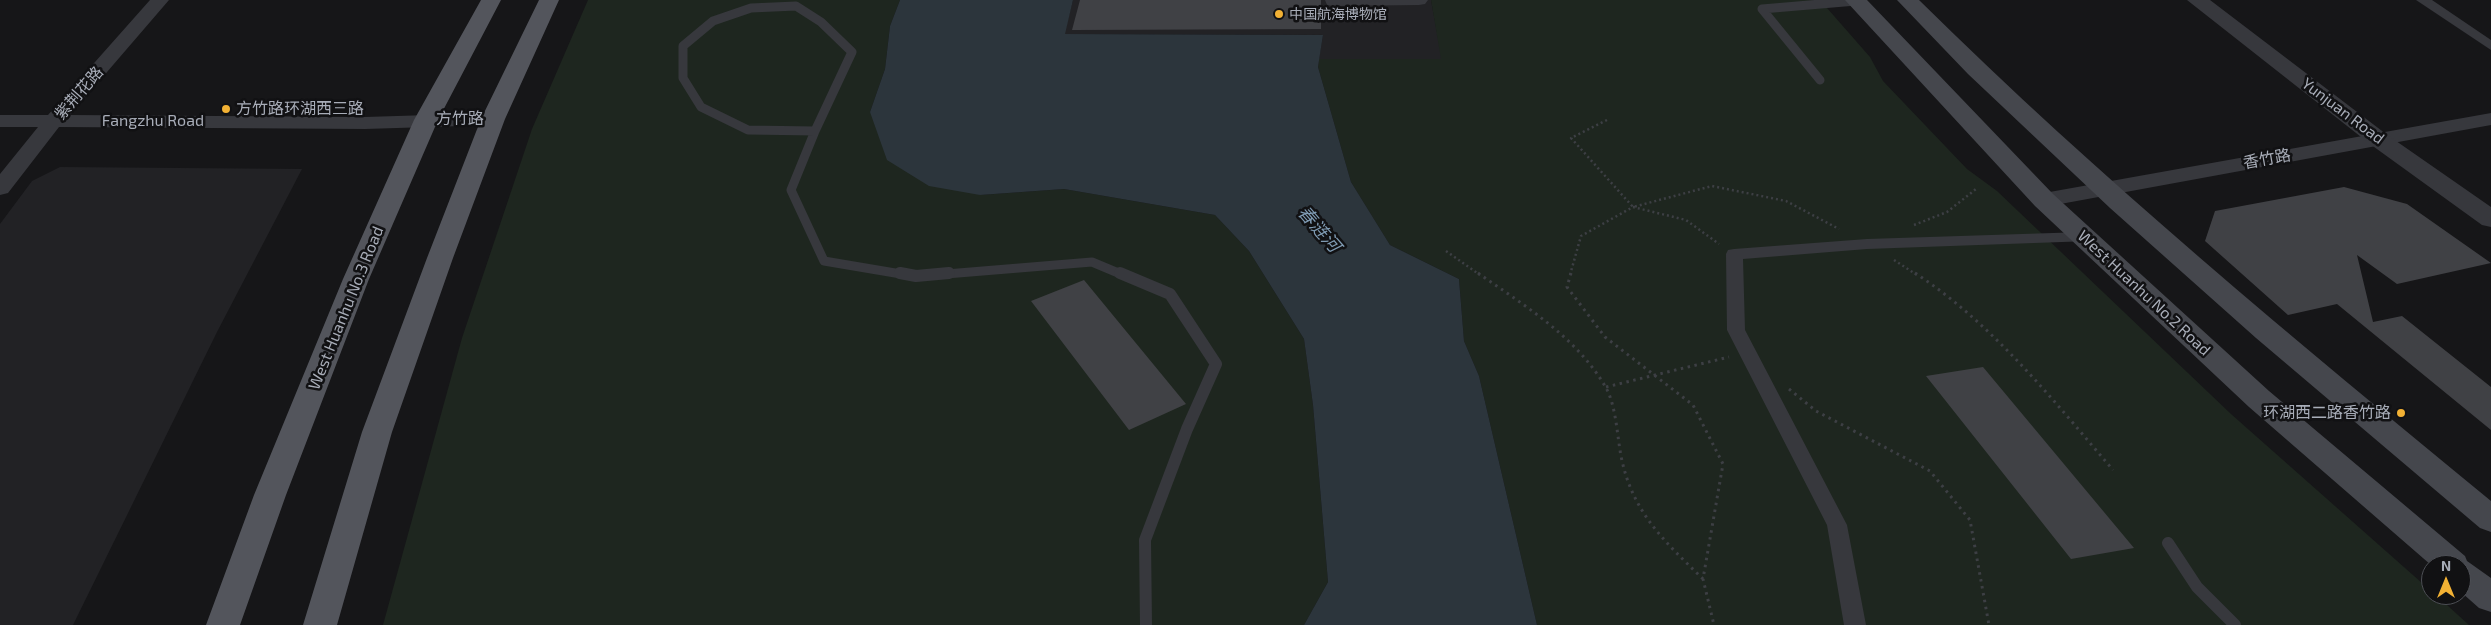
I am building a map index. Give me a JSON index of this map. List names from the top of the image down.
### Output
{
  "streets": {
    "main road": ["West Huanhu No.2 Road", "West Huanhu No.3 Road"],
    "street": [
      "紫荆花路",
      "Yunjuan Road",
      "方竹路",
      "Fangzhu Road",
      "香竹路"
    ]
  },
  "crossings": [
    ["紫荆花路", "Fangzhu Road"],
    ["Yunjuan Road", "香竹路"],
    ["方竹路", "Fangzhu Road"],
    ["方竹路", "West Huanhu No.3 Road"],
    ["Fangzhu Road", "West Huanhu No.3 Road"],
    ["香竹路", "West Huanhu No.2 Road"]
  ],
  "water": ["春涟河"],
  "places": ["中国航海博物馆", "方竹路环湖西三路", "环湖西二路香竹路"],
  "north": "top"
}
